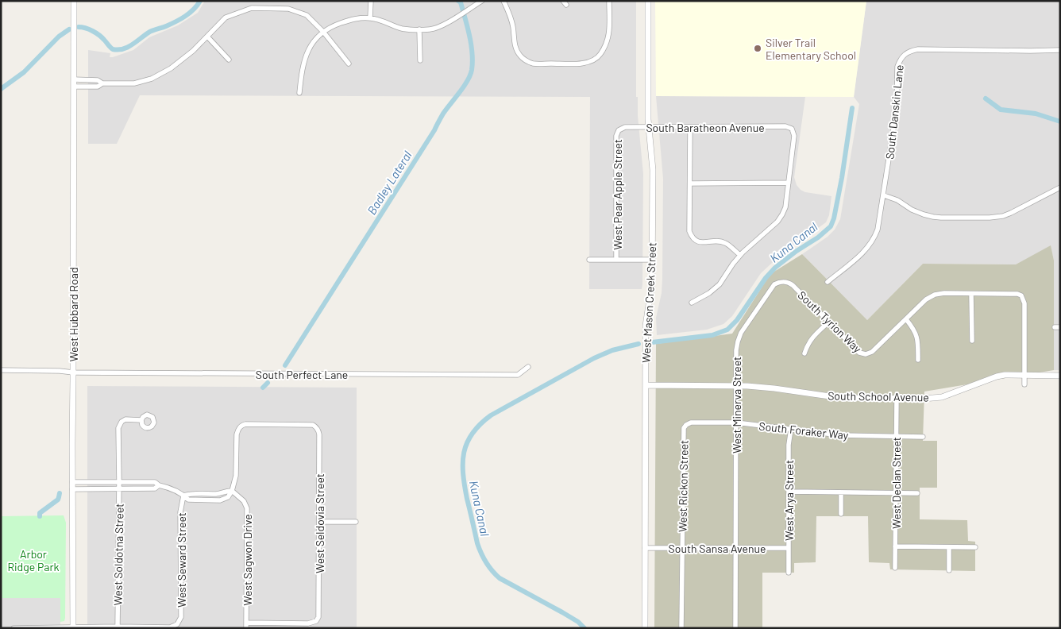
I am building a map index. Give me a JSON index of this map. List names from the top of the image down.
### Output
{
  "streets": {
    "street": [
      "South Danskin Lane",
      "South Baratheon Avenue",
      "West Pear Apple Street",
      "West Mason Creek Street",
      "West Hubbard Road",
      "South Tyrion Way",
      "South Perfect Lane",
      "South School Avenue",
      "West Minerva Street",
      "South Foraker Way",
      "West Declan Street",
      "West Rickon Street",
      "West Arya Street",
      "West Seldovia Street",
      "South Sansa Avenue",
      "West Soldotna Street",
      "West Seward Street",
      "West Sagwon Drive"
    ]
  },
  "crossings": [
    ["South Baratheon Avenue", "West Pear Apple Street"],
    ["South Baratheon Avenue", "West Mason Creek Street"],
    ["West Mason Creek Street", "South School Avenue"],
    ["West Mason Creek Street", "South Sansa Avenue"],
    ["West Hubbard Road", "South Perfect Lane"],
    ["South Tyrion Way", "South School Avenue"],
    ["South Tyrion Way", "West Minerva Street"],
    ["South School Avenue", "West Minerva Street"],
    ["South School Avenue", "West Declan Street"],
    ["West Minerva Street", "South Foraker Way"],
    ["West Minerva Street", "South Sansa Avenue"],
    ["South Foraker Way", "West Declan Street"],
    ["South Foraker Way", "West Rickon Street"],
    ["South Foraker Way", "West Arya Street"],
    ["West Rickon Street", "South Sansa Avenue"],
    ["West Arya Street", "South Sansa Avenue"],
    ["West Seldovia Street", "West Sagwon Drive"],
    ["West Soldotna Street", "West Seward Street"]
  ],
  "water": ["Badley Lateral", "Kuna Canal"],
  "parks": ["Arbor Ridge Park"],
  "places": ["Silver Trail Elementary School"]
}
